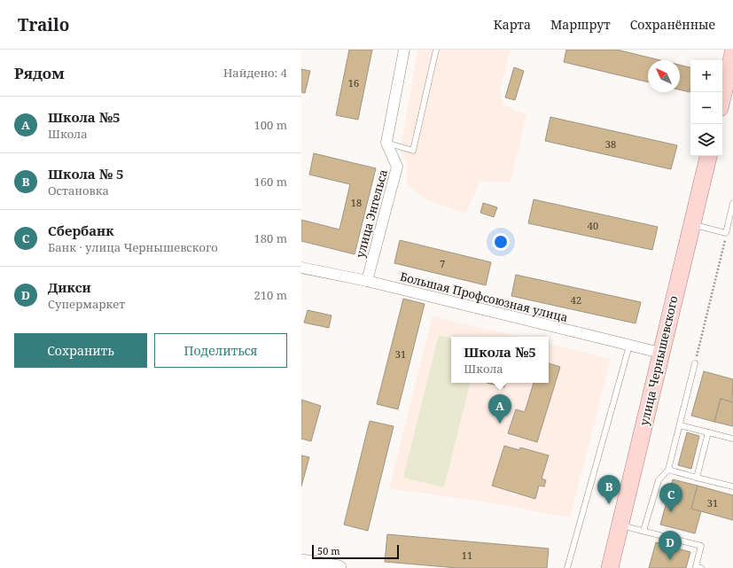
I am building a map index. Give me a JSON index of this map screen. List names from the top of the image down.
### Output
{
  "streets": {
    "main road": ["улица Чернышевского"],
    "street": ["улица Энгельса", "Большая Профсоюзная улица"]
  },
  "crossings": [
    ["улица Энгельса", "Большая Профсоюзная улица"],
    ["Большая Профсоюзная улица", "улица Чернышевского"]
  ],
  "house_numbers": [
    "16",
    "38",
    "18",
    "40",
    "7",
    "42",
    "31",
    "31",
    "11"
  ],
  "scale_bar": "50 m",
  "north": "top left",
  "page": {
    "header": "Trailo",
    "nav": ["Карта", "Маршрут", "Сохранённые"],
    "heading": ["Рядом", "Найдено: 4"],
    "map_buttons": ["+", "−"],
    "list": [
      {
        "mark": "A",
        "name": "Школа №5",
        "note": "Школа",
        "value": "100 m"
      },
      {
        "mark": "B",
        "name": "Школа № 5",
        "note": "Остановка",
        "value": "160 m"
      },
      {
        "mark": "C",
        "name": "Сбербанк",
        "note": "Банк · улица Чернышевского",
        "value": "180 m"
      },
      {
        "mark": "D",
        "name": "Дикси",
        "note": "Супермаркет",
        "value": "210 m"
      }
    ],
    "buttons": ["Сохранить", "Поделиться"],
    "popup": ["Школа №5", "Школа"],
    "pins": [
      "A",
      "B",
      "C",
      "D"
    ],
    "scale": "50 m"
  }
}
